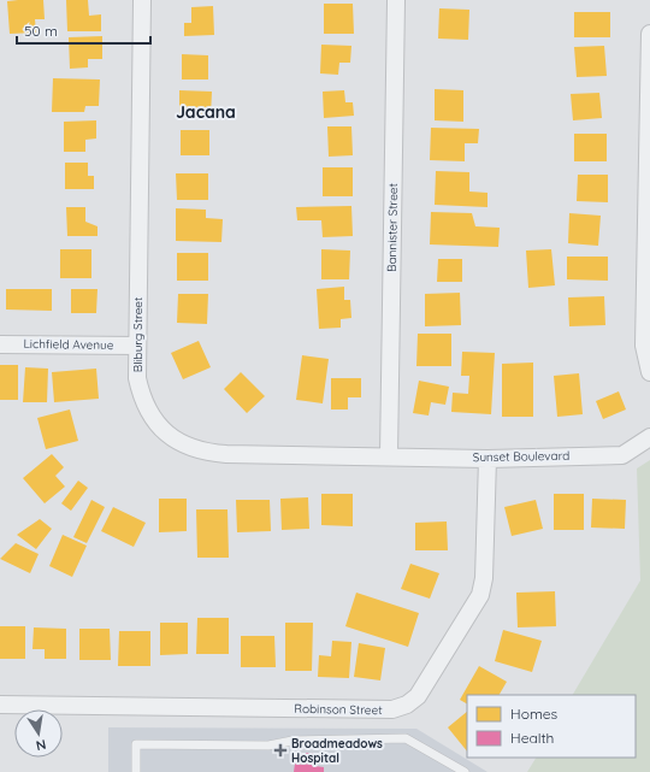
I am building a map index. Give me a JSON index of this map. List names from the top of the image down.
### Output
{
  "streets": {
    "street": [
      "Bannister Street",
      "Bliburg Street",
      "Lichfield Avenue",
      "Sunset Boulevard",
      "Robinson Street"
    ]
  },
  "crossings": [
    ["Bannister Street", "Bliburg Street"],
    ["Bannister Street", "Sunset Boulevard"],
    ["Bliburg Street", "Lichfield Avenue"],
    ["Bliburg Street", "Sunset Boulevard"],
    ["Sunset Boulevard", "Robinson Street"]
  ],
  "districts": ["Jacana"],
  "places": {
    "health": ["Broadmeadows Hospital"]
  },
  "legend": ["Homes", "Health"],
  "scale_bar": "50 m",
  "north": "bottom"
}
